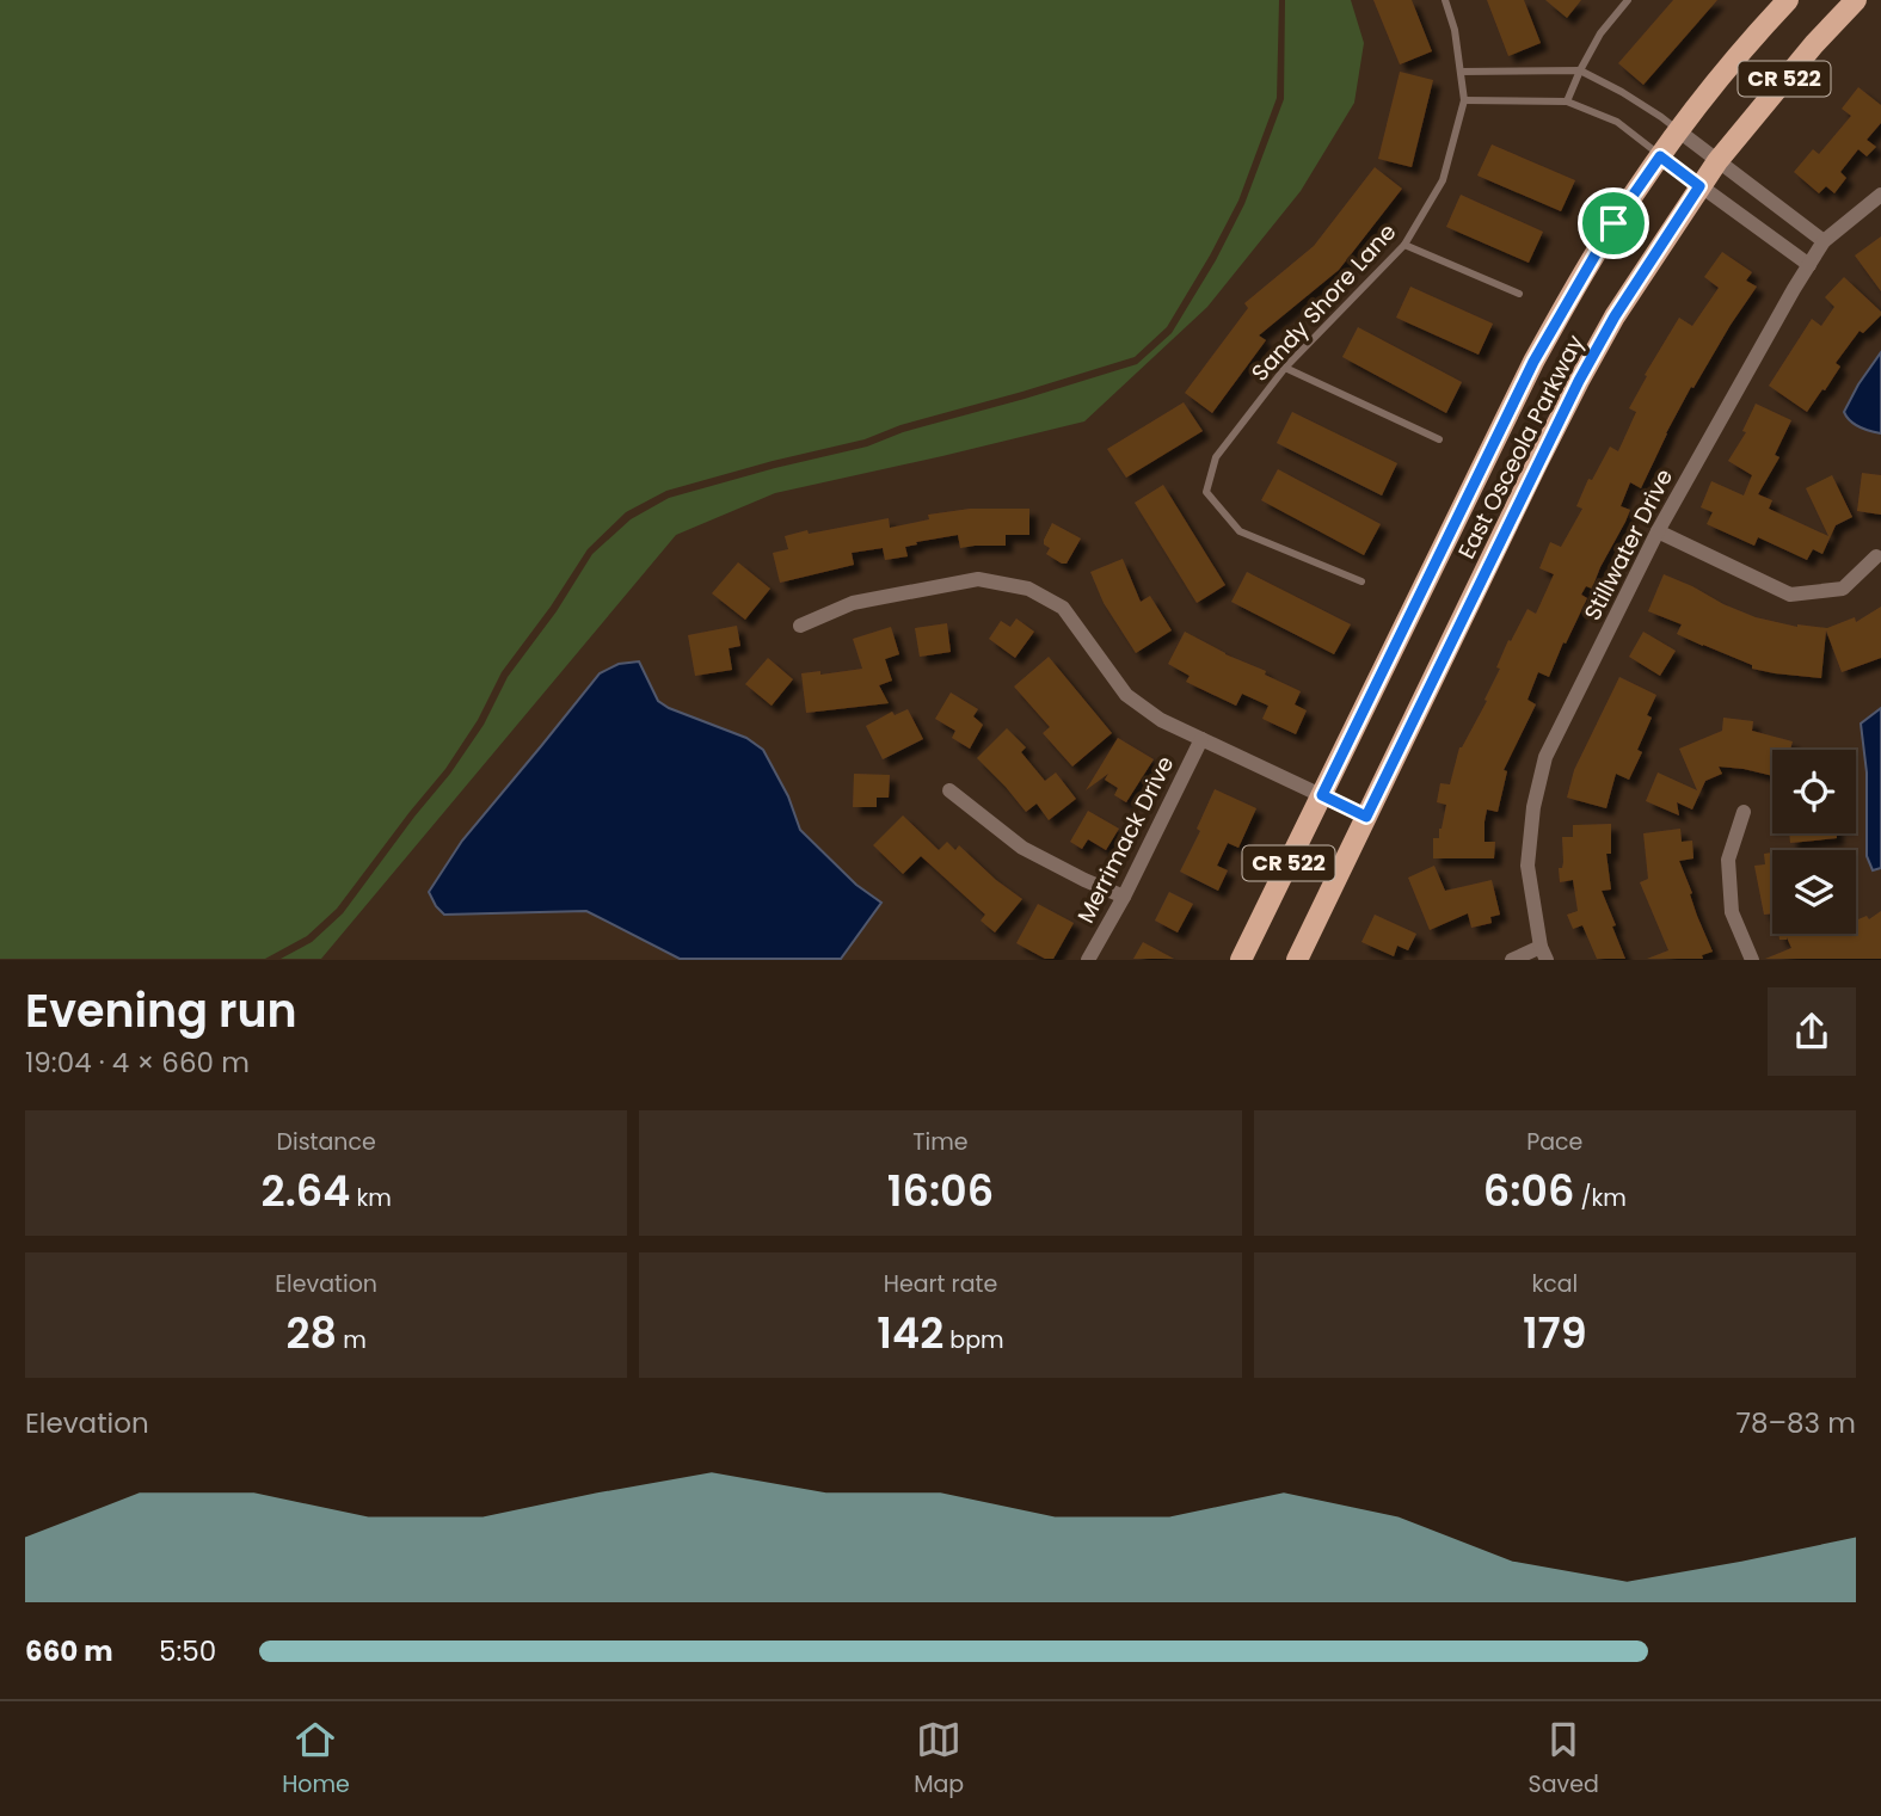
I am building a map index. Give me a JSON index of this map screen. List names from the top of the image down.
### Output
{
  "streets": {
    "main road": ["CR 522", "East Osceola Parkway"],
    "street": ["Stillwater Drive", "Merrimack Drive"],
    "lane": ["Sandy Shore Lane"]
  },
  "page": {
    "heading": ["Evening run", "19:04 · 4 × 660 m"],
    "stats": [
      ["Distance", "2.64 km"],
      ["Time", "16:06"],
      ["Pace", "6:06 /km"],
      ["Elevation", "28 m"],
      ["Heart rate", "142 bpm"],
      ["kcal", "179"]
    ],
    "chart": ["Elevation", "78–83 m"],
    "list": [
      {
        "name": "660 m",
        "note": "5:50"
      }
    ],
    "tabs": ["Home", "Map", "Saved"]
  }
}
